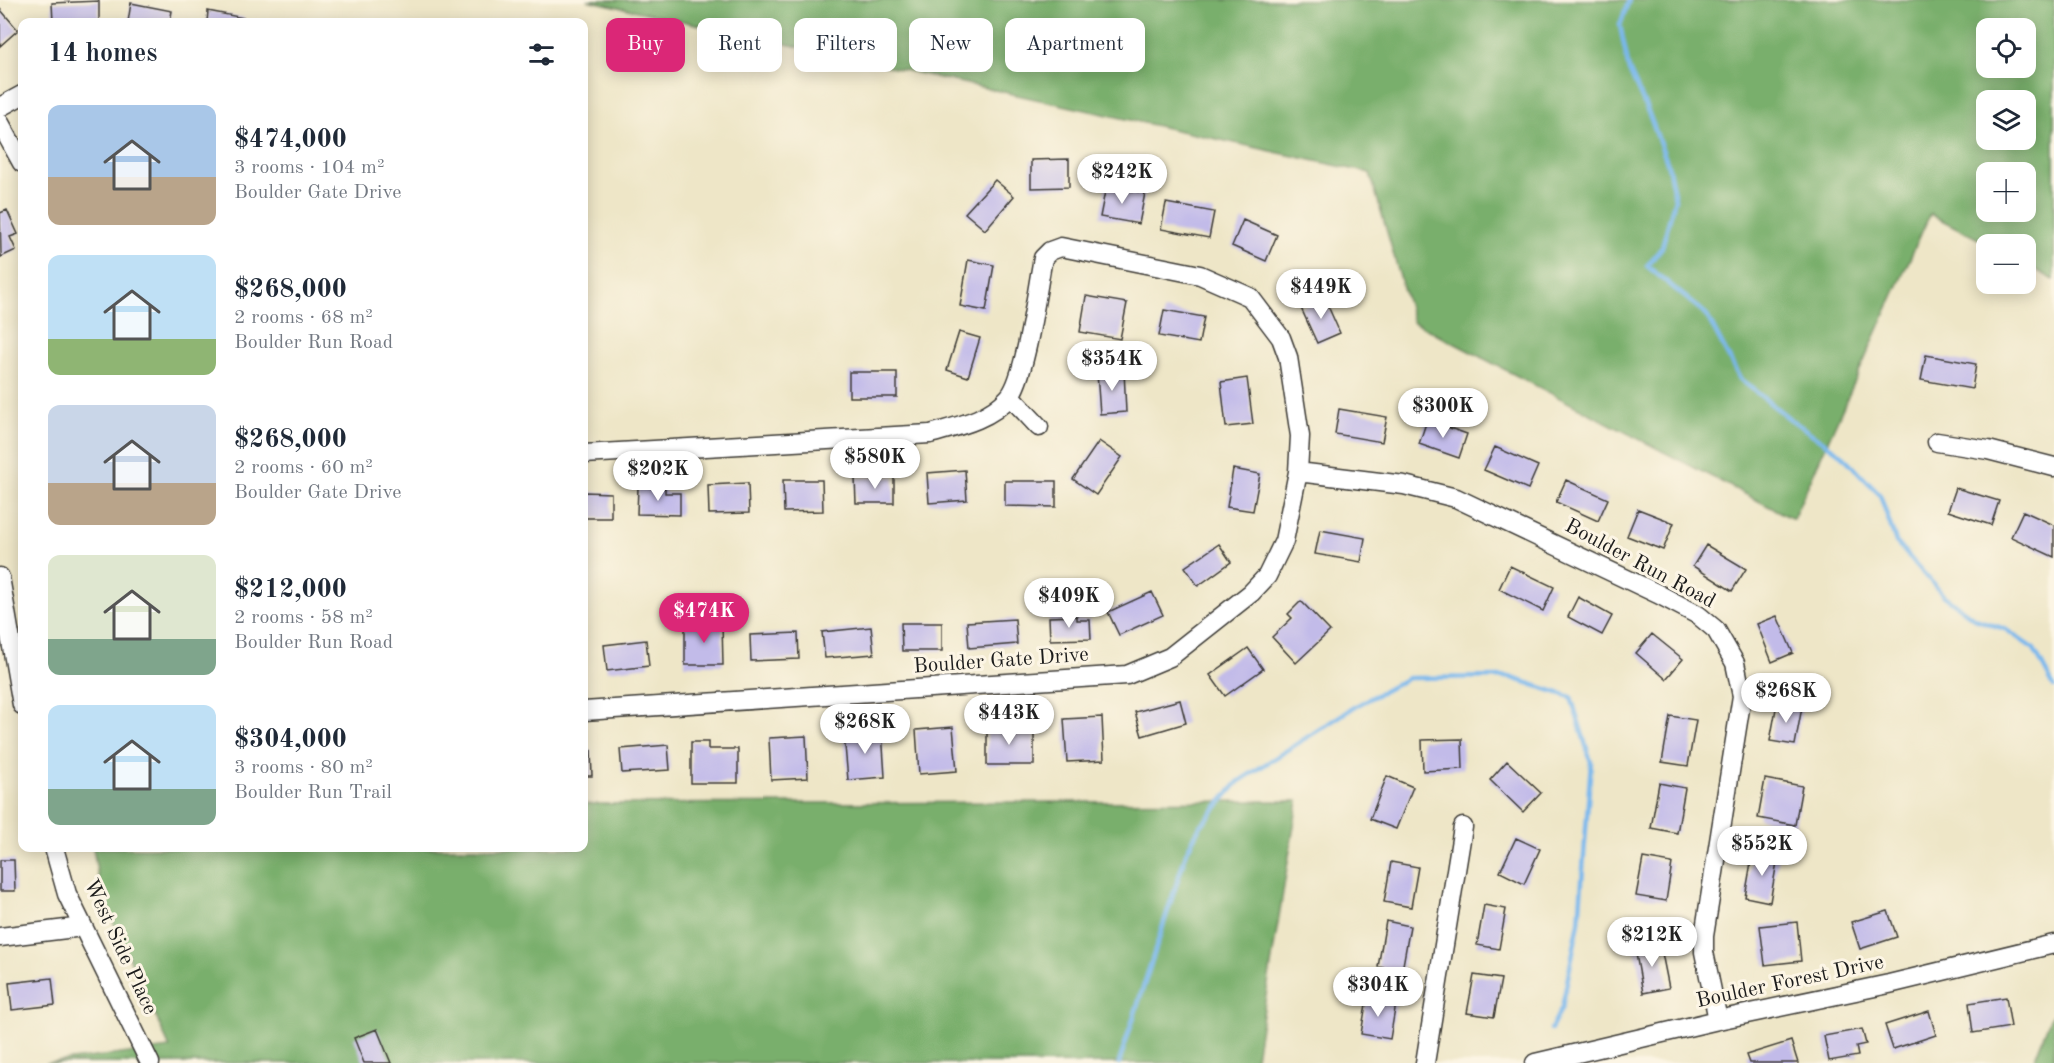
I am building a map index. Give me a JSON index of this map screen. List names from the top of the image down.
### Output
{
  "streets": {
    "street": [
      "Boulder Run Road",
      "Boulder Gate Drive",
      "West Side Place",
      "Boulder Forest Drive"
    ]
  },
  "crossings": [
    ["Boulder Run Road", "Boulder Gate Drive"],
    ["Boulder Run Road", "Boulder Forest Drive"]
  ],
  "page": {
    "map_buttons": ["+", "−"],
    "chip": [
      "Buy",
      "Rent",
      "Filters",
      "New",
      "Apartment"
    ],
    "heading": "14 homes",
    "list": [
      {
        "name": "$474,000",
        "note": "3 rooms · 104 m² · Boulder Gate Drive"
      },
      {
        "name": "$268,000",
        "note": "2 rooms · 68 m² · Boulder Run Road"
      },
      {
        "name": "$268,000",
        "note": "2 rooms · 60 m² · Boulder Gate Drive"
      },
      {
        "name": "$212,000",
        "note": "2 rooms · 58 m² · Boulder Run Road"
      },
      {
        "name": "$304,000",
        "note": "3 rooms · 80 m² · Boulder Run Trail"
      }
    ],
    "price": [
      "$242K",
      "$449K",
      "$354K",
      "$300K",
      "$580K",
      "$202K",
      "$409K",
      "$474K",
      "$268K",
      "$443K",
      "$268K",
      "$552K",
      "$212K",
      "$304K"
    ]
  }
}
